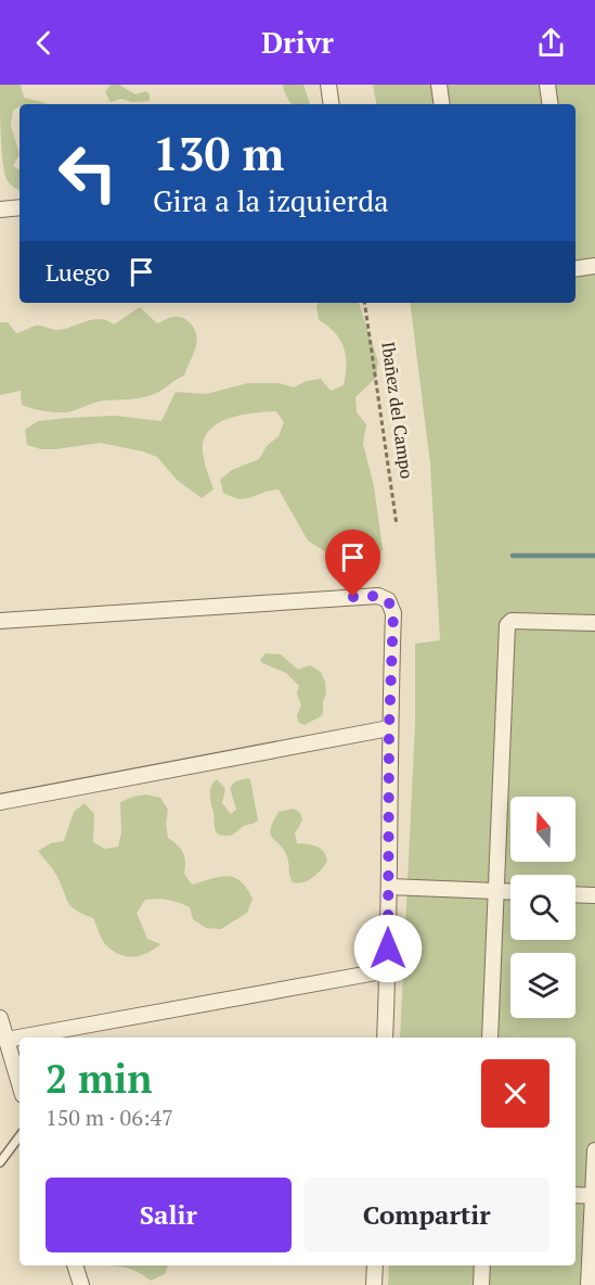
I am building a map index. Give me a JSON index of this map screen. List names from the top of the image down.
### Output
{
  "streets": {
    "path": ["Ibañez del Campo"]
  },
  "north": "top",
  "page": {
    "header": "Drivr",
    "turn": ["130 m", "Gira a la izquierda"],
    "then": "Luego",
    "heading": ["2 min", "150 m · 06:47"],
    "buttons": ["Salir", "Compartir"]
  }
}
